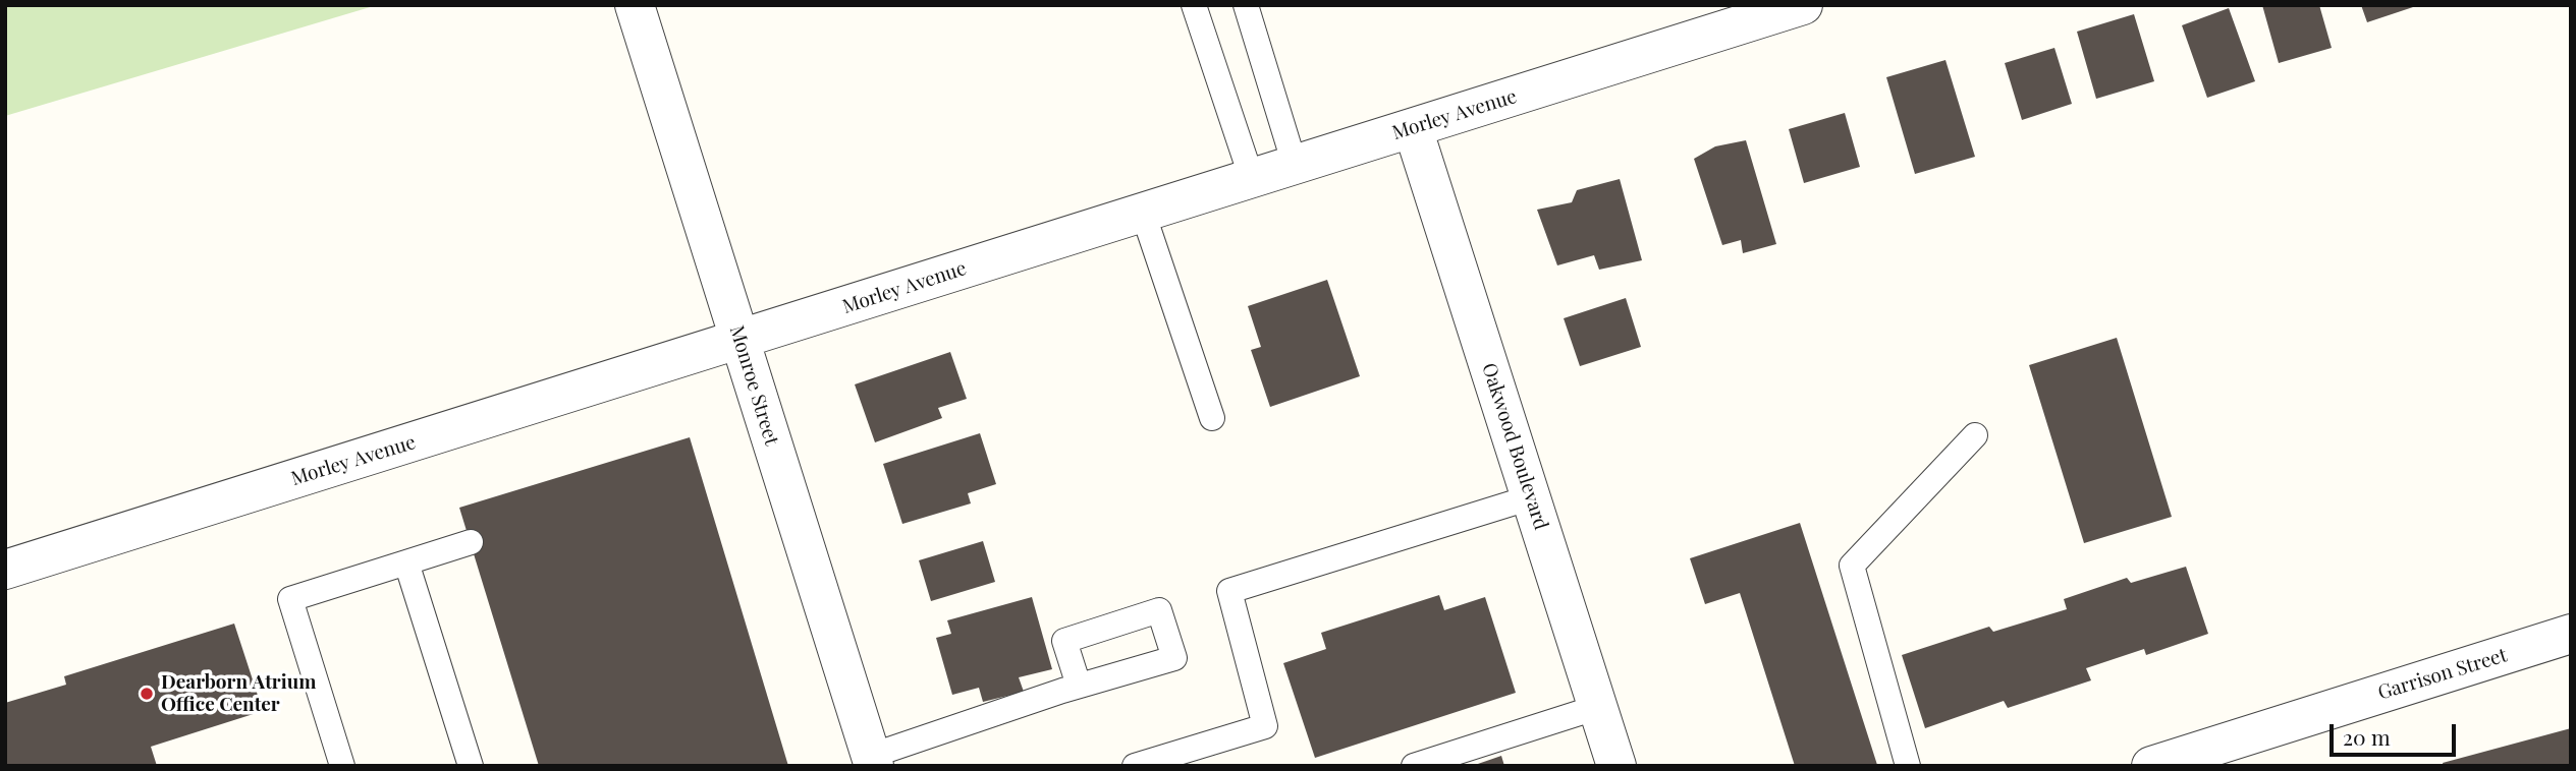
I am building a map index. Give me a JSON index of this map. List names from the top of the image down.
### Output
{
  "streets": {
    "street": [
      "Morley Avenue",
      "Monroe Street",
      "Oakwood Boulevard",
      "Garrison Street"
    ]
  },
  "crossings": [
    ["Morley Avenue", "Monroe Street"],
    ["Morley Avenue", "Oakwood Boulevard"]
  ],
  "places": ["Dearborn Atrium Office Center"],
  "scale_bar": "20 m"
}
